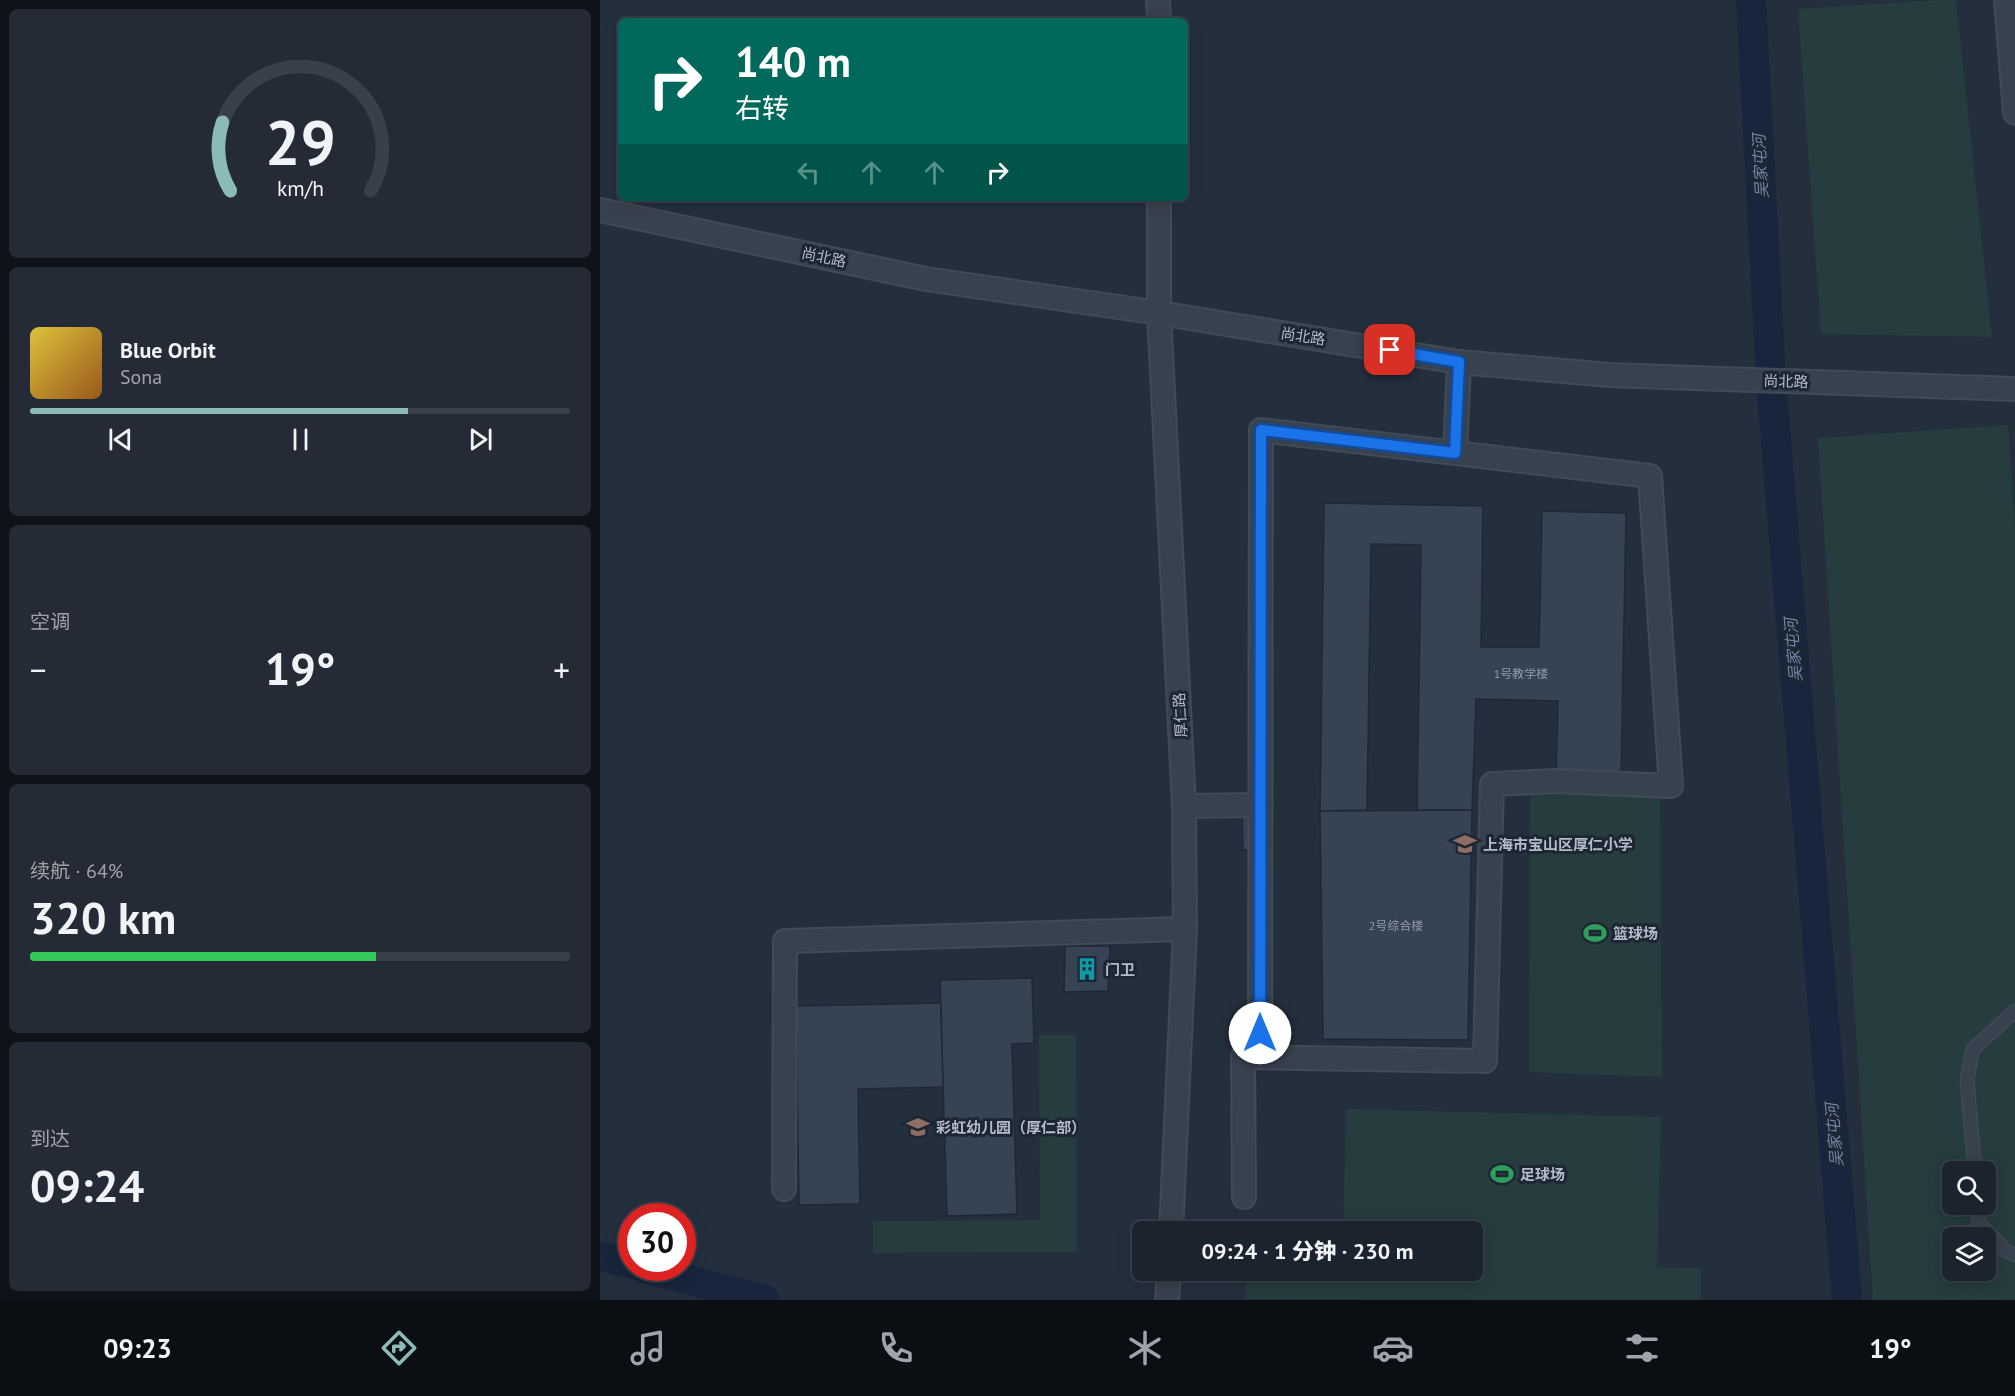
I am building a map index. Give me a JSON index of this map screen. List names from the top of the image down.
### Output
{
  "streets": {
    "street": ["尚北路", "厚仁路"]
  },
  "crossings": [
    ["尚北路", "厚仁路"]
  ],
  "water": ["吴家屯河"],
  "places": {
    "school or university": ["上海市宝山区厚仁小学", "彩虹幼儿园（厚仁部）"],
    "sports": ["篮球场", "足球场"],
    "building": ["门卫"]
  },
  "house_numbers": ["1号教学楼", "2号综合楼"],
  "page": {
    "turn": ["140 m", "右转"],
    "song": ["Blue Orbit", "Sona"],
    "tile": [
      "空调",
      ["续航 · 64%", "320 km"],
      ["到达", "09:24"]
    ],
    "heat": ["−", "19°", "+"],
    "limit": "30",
    "trip": "09:24 · 1 分钟 · 230 m",
    "tabs": ["09:23", "19°"],
    "gauge": ["29", "km/h"]
  }
}
